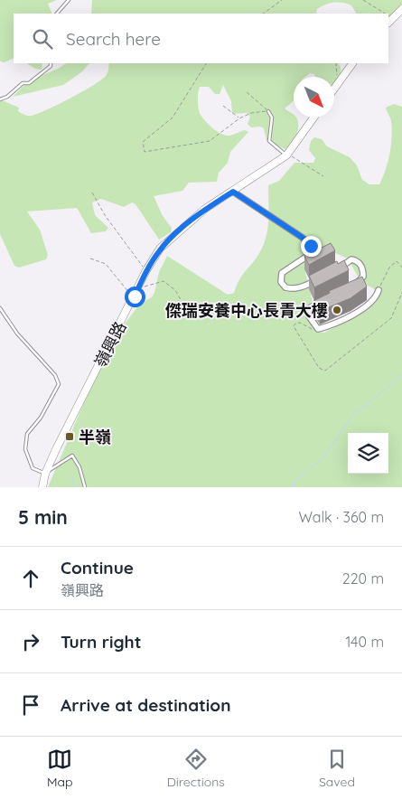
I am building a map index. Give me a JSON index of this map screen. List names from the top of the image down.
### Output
{
  "streets": {
    "main road": ["嶺興路"]
  },
  "places": {
    "other": ["傑瑞安養中心長青大樓"],
    "transit": ["半嶺"]
  },
  "north": "bottom right",
  "page": {
    "search": "Search here",
    "heading": ["5 min", "Walk · 360 m"],
    "list": [
      ["Continue", "嶺興路", "220 m"],
      ["Turn right", "140 m"],
      "Arrive at destination"
    ],
    "nav": ["Map", "Directions", "Saved"]
  }
}
